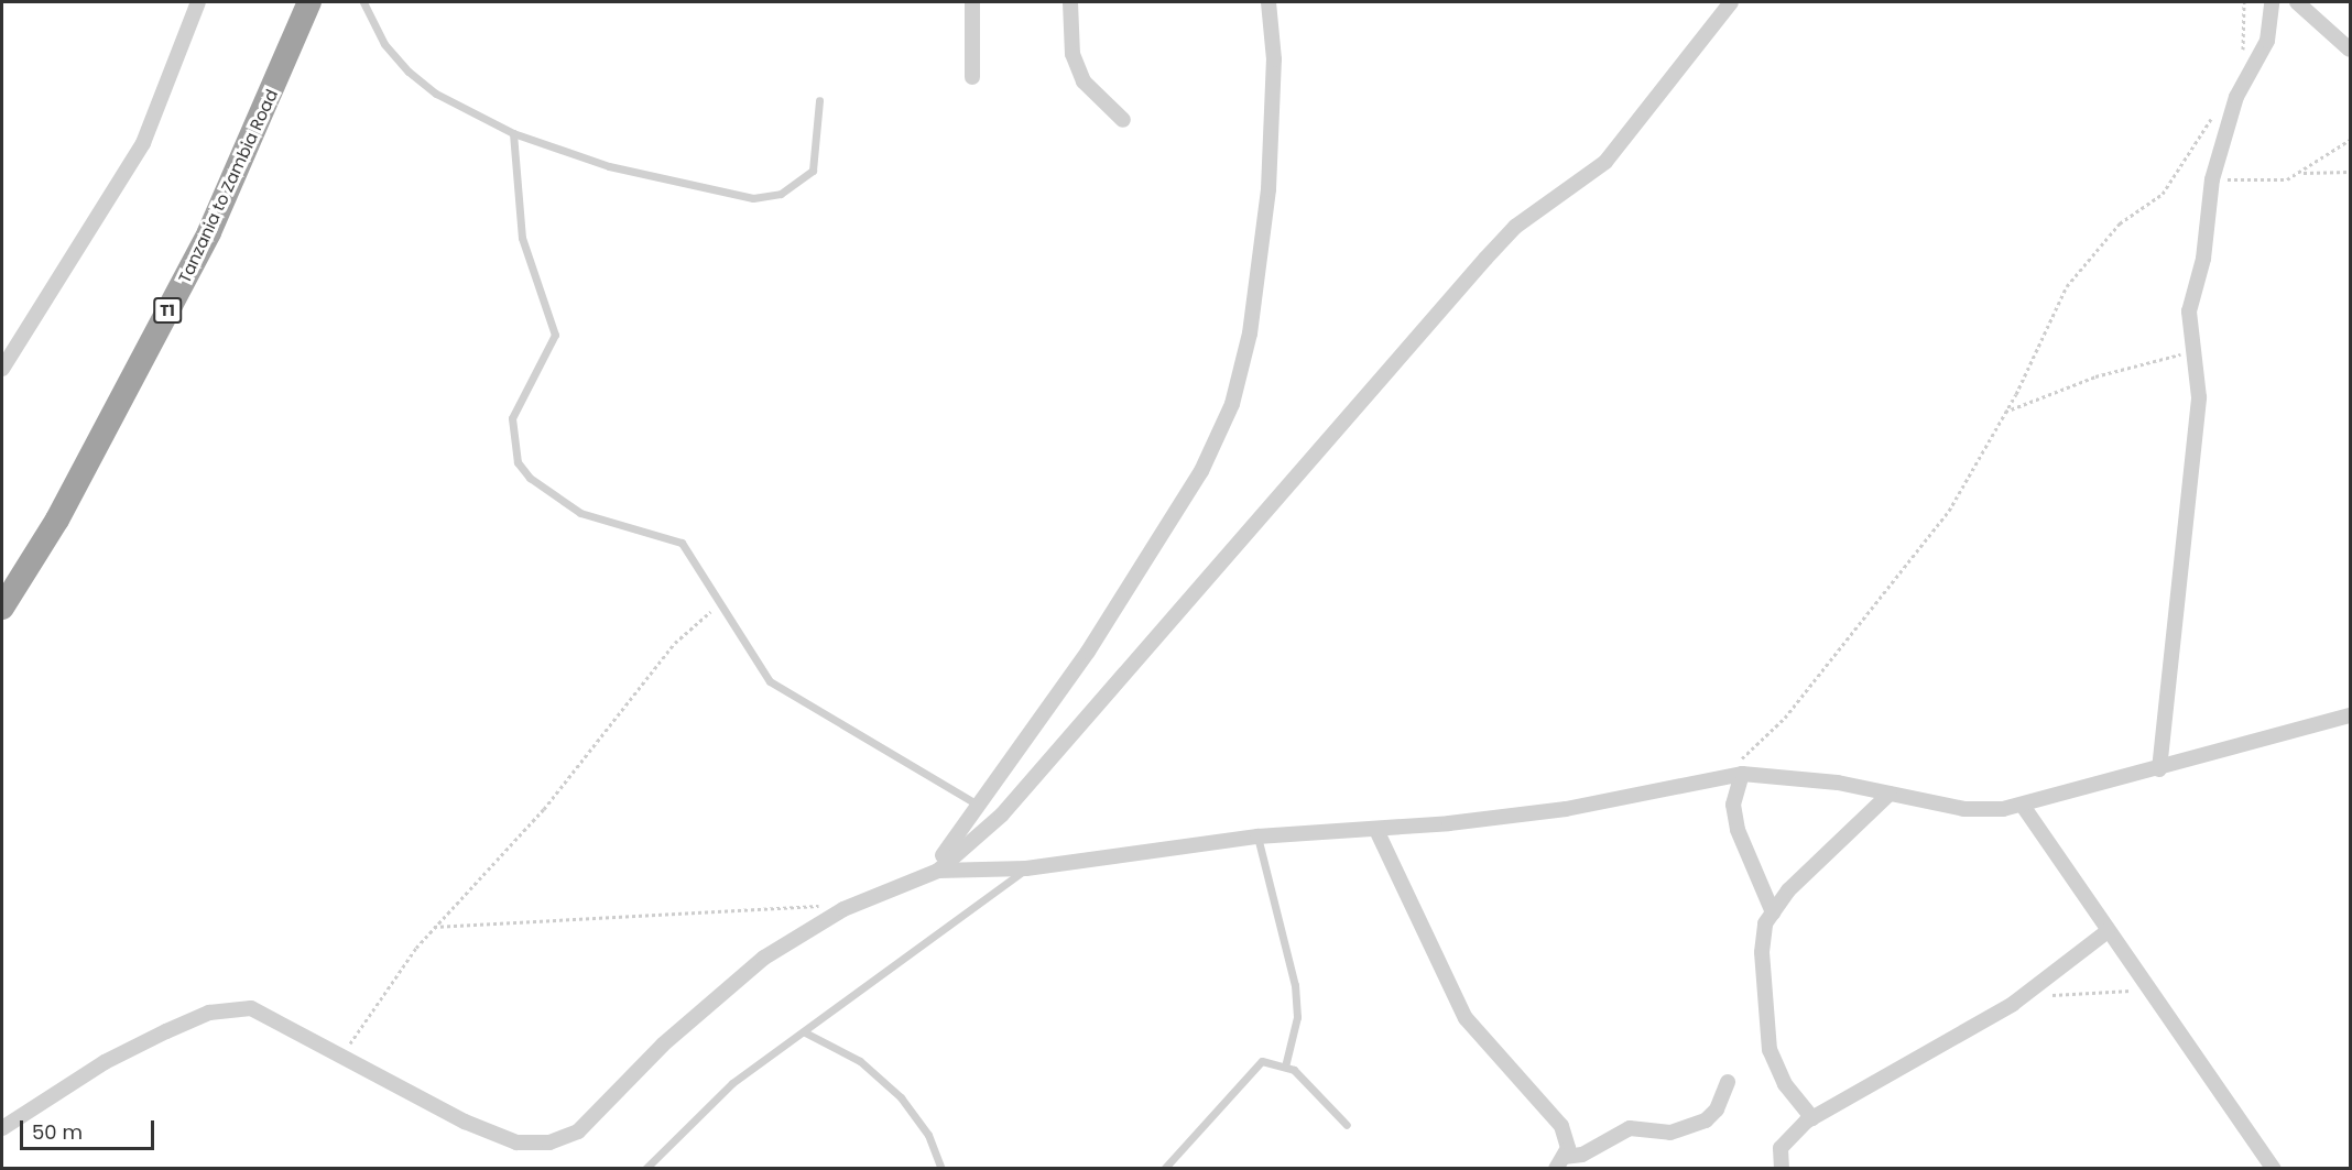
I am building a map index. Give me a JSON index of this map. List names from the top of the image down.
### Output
{
  "streets": {
    "highway": ["Tanzania to Zambia Road", "T1"]
  },
  "scale_bar": "50 m"
}
